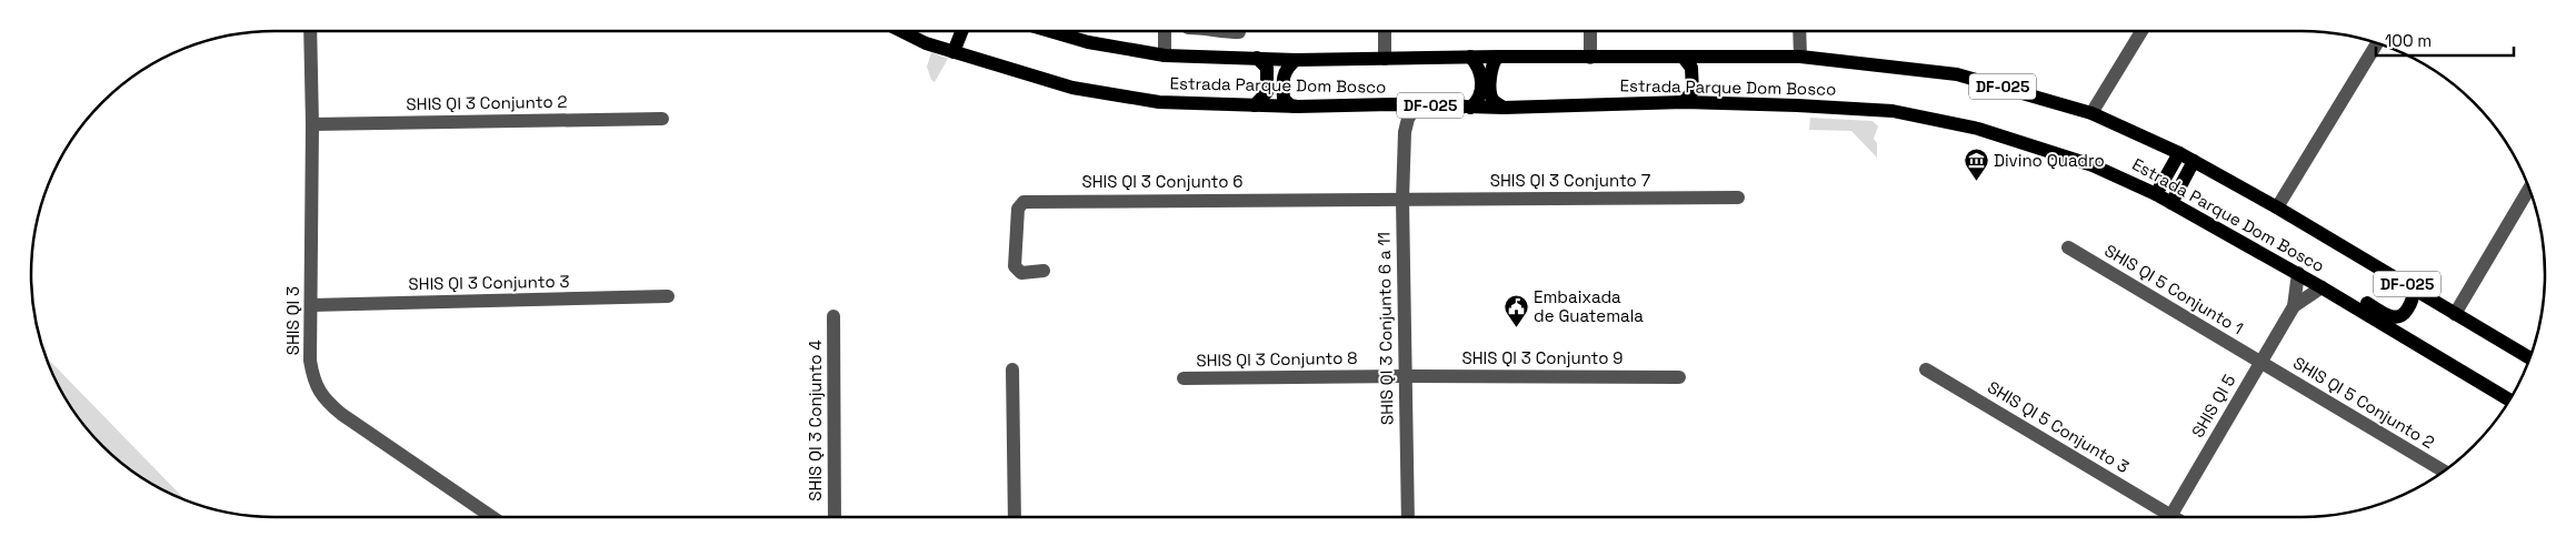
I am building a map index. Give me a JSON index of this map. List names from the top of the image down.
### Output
{
  "streets": {
    "main road": ["Estrada Parque Dom Bosco", "DF-025"],
    "street": [
      "SHIS QI 3 Conjunto 2",
      "SHIS QI 3 Conjunto 7",
      "SHIS QI 3 Conjunto 6",
      "SHIS QI 3 Conjunto 3",
      "SHIS QI 5 Conjunto 1",
      "SHIS QI 3",
      "SHIS QI 3 Conjunto 6 a 11",
      "SHIS QI 3 Conjunto 9",
      "SHIS QI 3 Conjunto 8",
      "SHIS QI 5 Conjunto 2",
      "SHIS QI 5",
      "SHIS QI 3 Conjunto 4",
      "SHIS QI 5 Conjunto 3"
    ]
  },
  "crossings": [
    ["Estrada Parque Dom Bosco", "SHIS QI 3 Conjunto 6 a 11"],
    ["Estrada Parque Dom Bosco", "SHIS QI 5"],
    ["SHIS QI 3 Conjunto 2", "SHIS QI 3"],
    ["SHIS QI 3 Conjunto 7", "SHIS QI 3 Conjunto 6"],
    ["SHIS QI 3 Conjunto 7", "SHIS QI 3 Conjunto 6 a 11"],
    ["SHIS QI 3 Conjunto 6", "SHIS QI 3 Conjunto 6 a 11"],
    ["SHIS QI 3 Conjunto 3", "SHIS QI 3"],
    ["SHIS QI 5 Conjunto 1", "SHIS QI 5 Conjunto 2"],
    ["SHIS QI 5 Conjunto 1", "SHIS QI 5"],
    ["SHIS QI 3 Conjunto 6 a 11", "SHIS QI 3 Conjunto 9"],
    ["SHIS QI 3 Conjunto 6 a 11", "SHIS QI 3 Conjunto 8"],
    ["SHIS QI 3 Conjunto 9", "SHIS QI 3 Conjunto 8"],
    ["SHIS QI 5 Conjunto 2", "SHIS QI 5"]
  ],
  "places": {
    "museum": ["Divino Quadro"],
    "public building": ["Embaixada de Guatemala"]
  },
  "scale_bar": "100 m"
}
